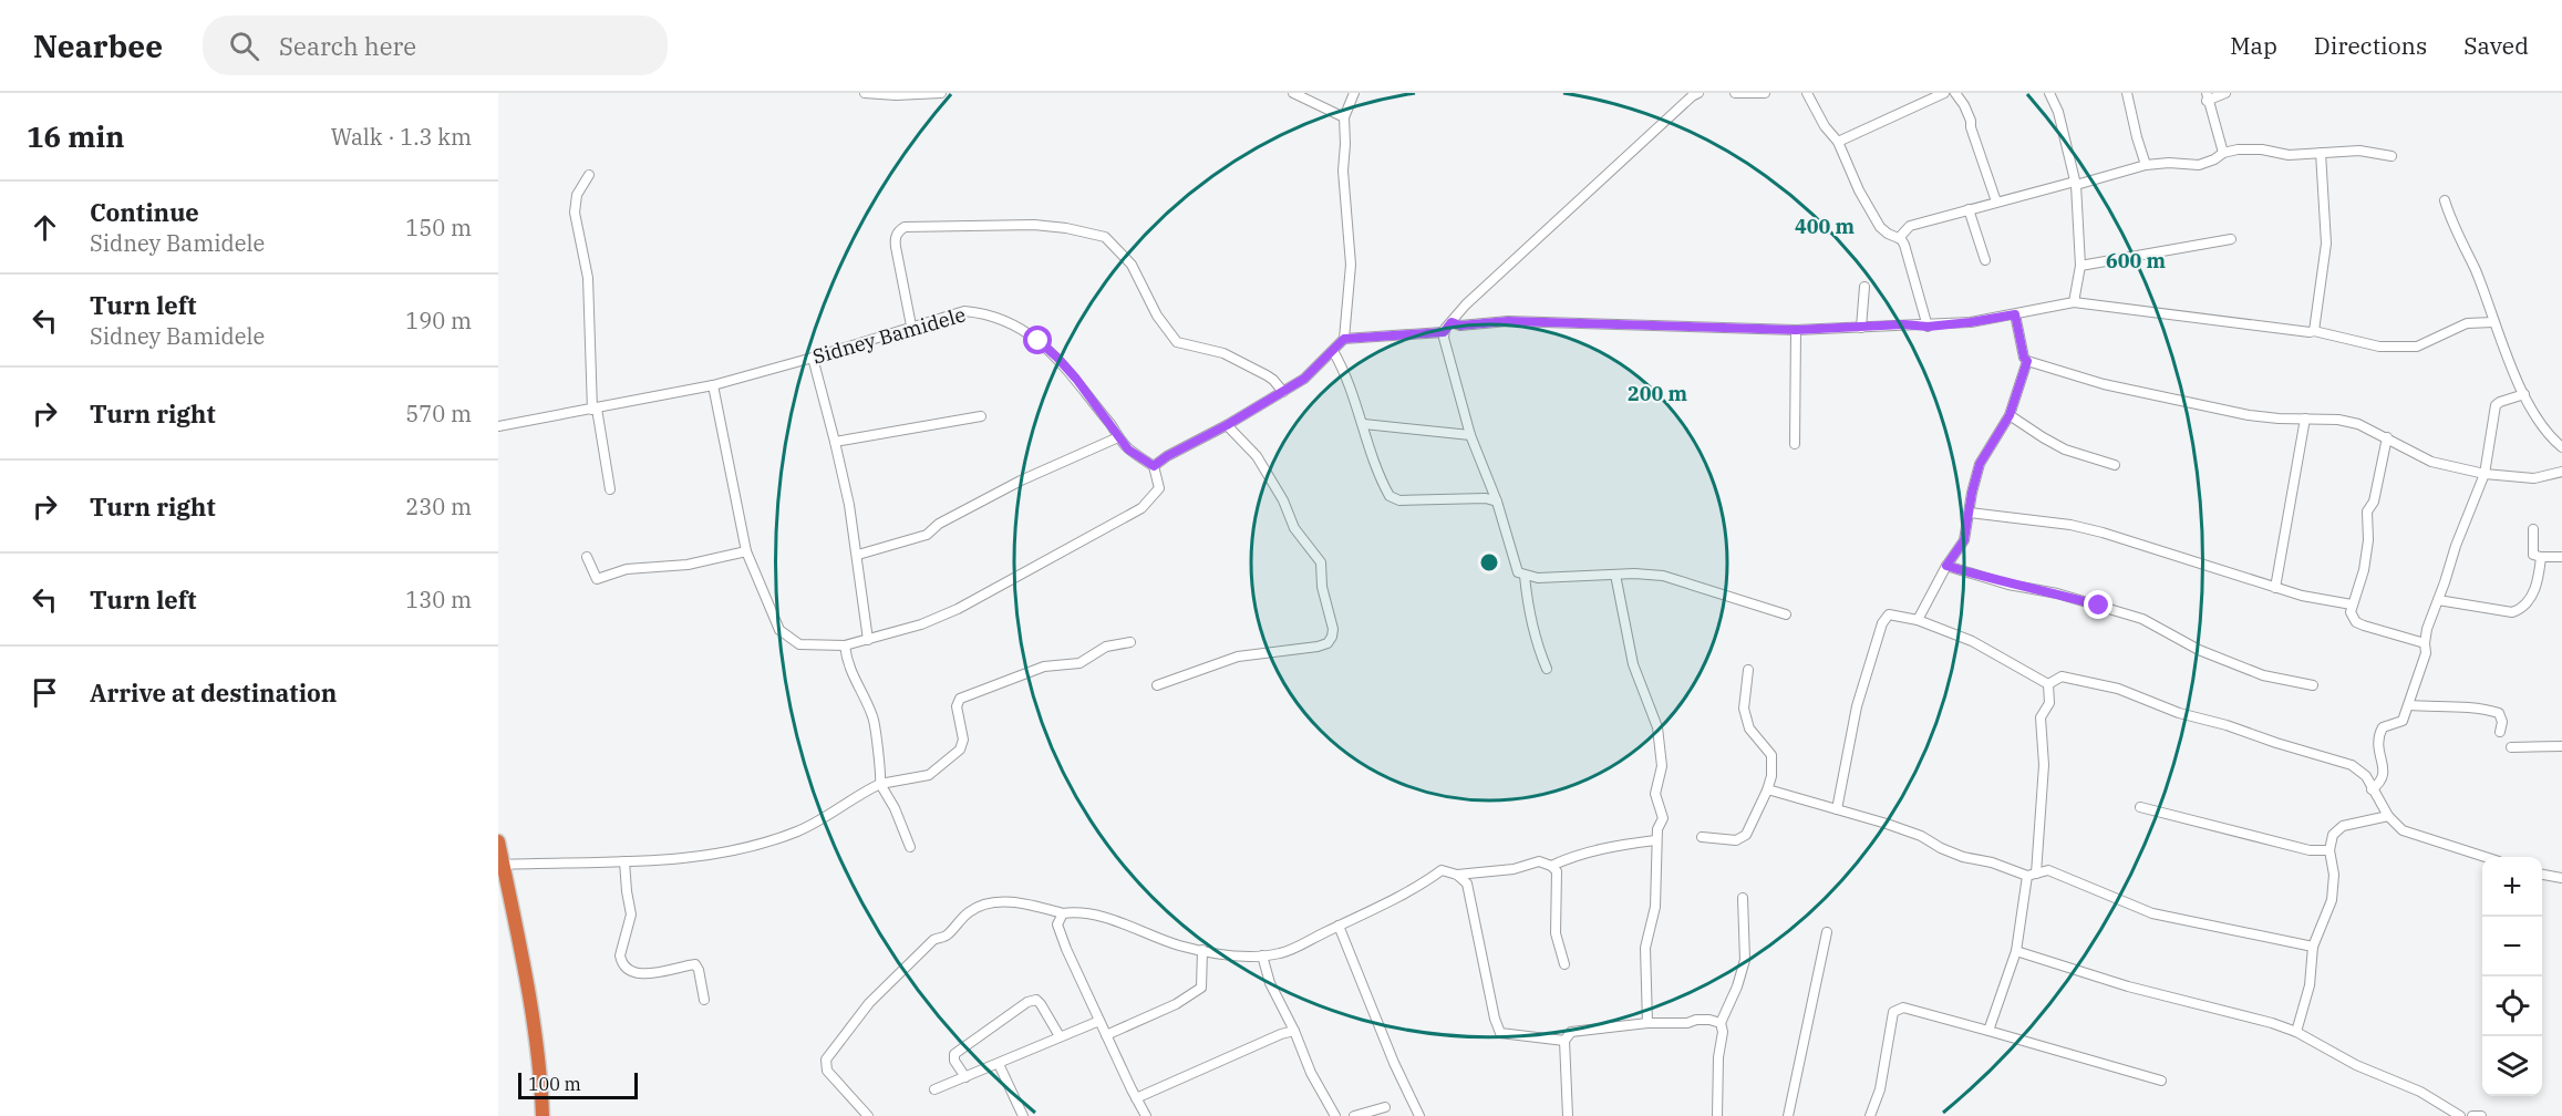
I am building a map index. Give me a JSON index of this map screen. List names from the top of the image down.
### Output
{
  "streets": {
    "street": ["Sidney Bamidele"]
  },
  "scale_bar": "100 m",
  "page": {
    "header": "Nearbee",
    "search": "Search here",
    "nav": ["Map", "Directions", "Saved"],
    "heading": ["16 min", "Walk · 1.3 km"],
    "list": [
      ["Continue", "Sidney Bamidele", "150 m"],
      ["Turn left", "Sidney Bamidele", "190 m"],
      ["Turn right", "570 m"],
      ["Turn right", "230 m"],
      ["Turn left", "130 m"],
      "Arrive at destination"
    ],
    "map_buttons": ["+", "−"],
    "scale": "100 m"
  },
  "rings": ["400 m", "600 m", "200 m"]
}
